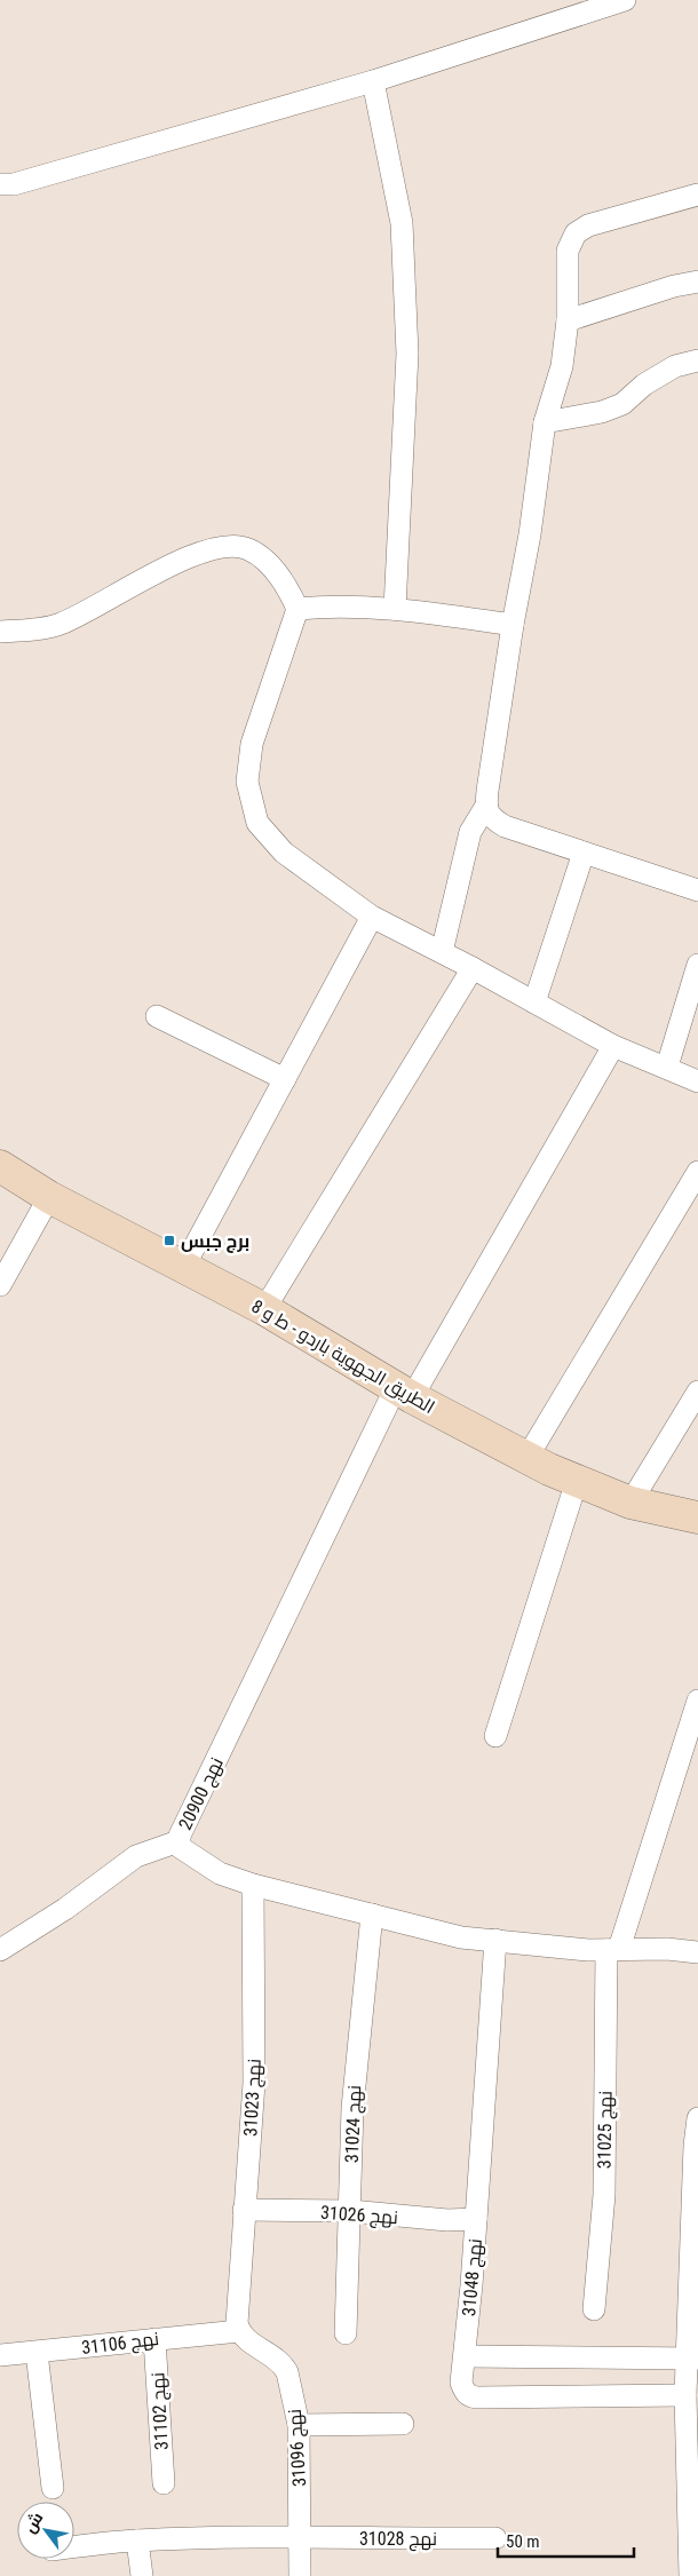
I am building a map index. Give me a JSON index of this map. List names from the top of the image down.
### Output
{
  "streets": {
    "main road": ["الطريق الجهوية باردو - ط و 8"],
    "street": [
      "نهج 20900",
      "نهج 31023",
      "نهج 31024",
      "نهج 31025",
      "نهج 31026",
      "نهج 31048",
      "نهج 31106",
      "نهج 31102",
      "نهج 31096",
      "نهج 31028"
    ]
  },
  "crossings": [
    ["الطريق الجهوية باردو - ط و 8", "نهج 20900"],
    ["نهج 20900", "نهج 31023"],
    ["نهج 20900", "نهج 31024"],
    ["نهج 20900", "نهج 31025"],
    ["نهج 20900", "نهج 31048"],
    ["نهج 31023", "نهج 31026"],
    ["نهج 31023", "نهج 31106"],
    ["نهج 31023", "نهج 31096"],
    ["نهج 31024", "نهج 31026"],
    ["نهج 31026", "نهج 31048"],
    ["نهج 31106", "نهج 31102"],
    ["نهج 31106", "نهج 31096"],
    ["نهج 31096", "نهج 31028"]
  ],
  "places": {
    "transit": ["برج جبس"]
  },
  "scale_bar": "50 m",
  "north": "top left"
}
